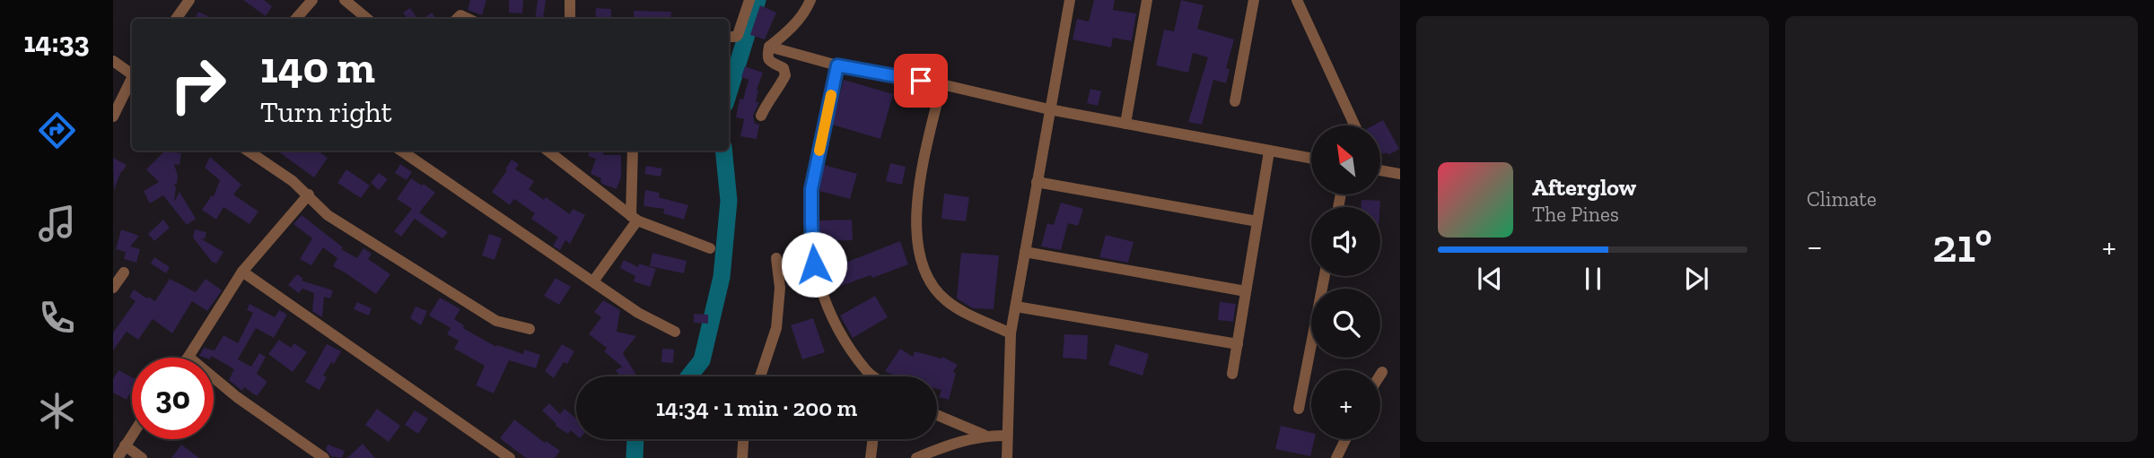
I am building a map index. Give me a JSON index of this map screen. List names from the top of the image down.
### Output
{
  "north": "top left",
  "page": {
    "tabs": "14:33",
    "tile": "Climate",
    "turn": ["140 m", "Turn right"],
    "map_buttons": "+",
    "song": ["Afterglow", "The Pines"],
    "heat": ["−", "21°", "+"],
    "limit": "30",
    "trip": "14:34 · 1 min · 200 m"
  }
}
